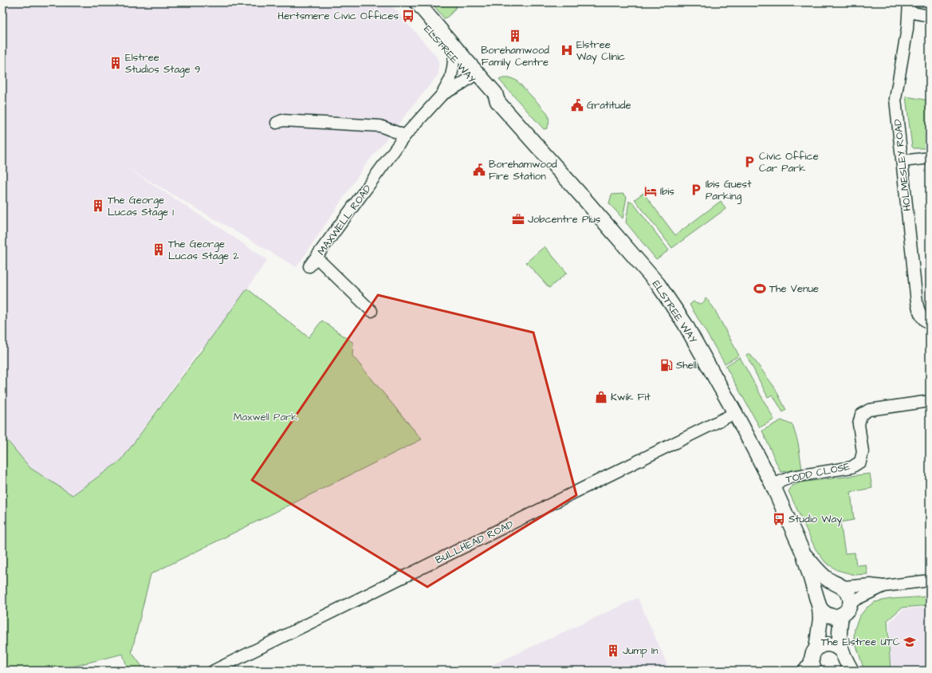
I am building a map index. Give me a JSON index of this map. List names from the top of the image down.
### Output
{
  "streets": {
    "main road": ["ELSTREE WAY"],
    "street": [
      "HOLMESLEY ROAD",
      "MAXWELL ROAD",
      "TODD CLOSE",
      "BULLHEAD ROAD"
    ]
  },
  "crossings": [
    ["ELSTREE WAY", "MAXWELL ROAD"],
    ["ELSTREE WAY", "TODD CLOSE"],
    ["ELSTREE WAY", "BULLHEAD ROAD"]
  ],
  "parks": ["Maxwell Park"],
  "places": {
    "bus stop": ["Hertsmere Civic Offices", "Studio Way"],
    "building": [
      "Borehamwood Family Centre",
      "Elstree Studios Stage 9",
      "The George Lucas Stage 1",
      "The George Lucas Stage 2",
      "Jump In"
    ],
    "hospital": ["Elstree Way Clinic"],
    "public building": ["Gratitude", "Borehamwood Fire Station"],
    "parking": ["Civic Office Car Park", "Ibis Guest Parking"],
    "hotel": ["Ibis"],
    "office": ["Jobcentre Plus"],
    "sports": ["The Venue"],
    "fuel station": ["Shell"],
    "shop": ["Kwik Fit"],
    "school or university": ["The Elstree UTC"]
  }
}
